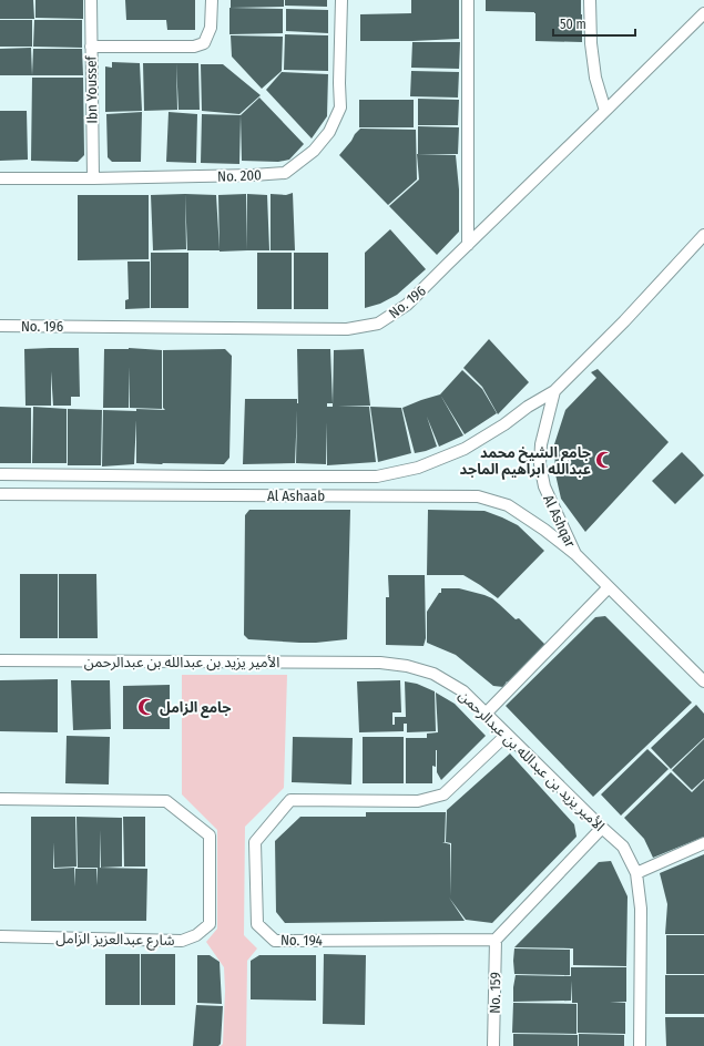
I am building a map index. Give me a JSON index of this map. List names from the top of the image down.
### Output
{
  "streets": {
    "street": [
      "Ibn Youssef",
      "No. 200",
      "No. 196",
      "Al Ashaab",
      "Al Ashqar",
      "الأمير يزيد بن عبدالله بن عبدالرحمن",
      "شارع عبدالعزيز الزامل",
      "No. 194",
      "No. 159"
    ]
  },
  "crossings": [
    ["Ibn Youssef", "No. 200"],
    ["Al Ashaab", "Al Ashqar"],
    ["الأمير يزيد بن عبدالله بن عبدالرحمن", "No. 194"],
    ["No. 194", "No. 159"]
  ],
  "places": {
    "mosque": ["جامع الشيخ محمد عبدالله ابراهيم الماجد", "جامع الزامل"]
  },
  "scale_bar": "50 m"
}
